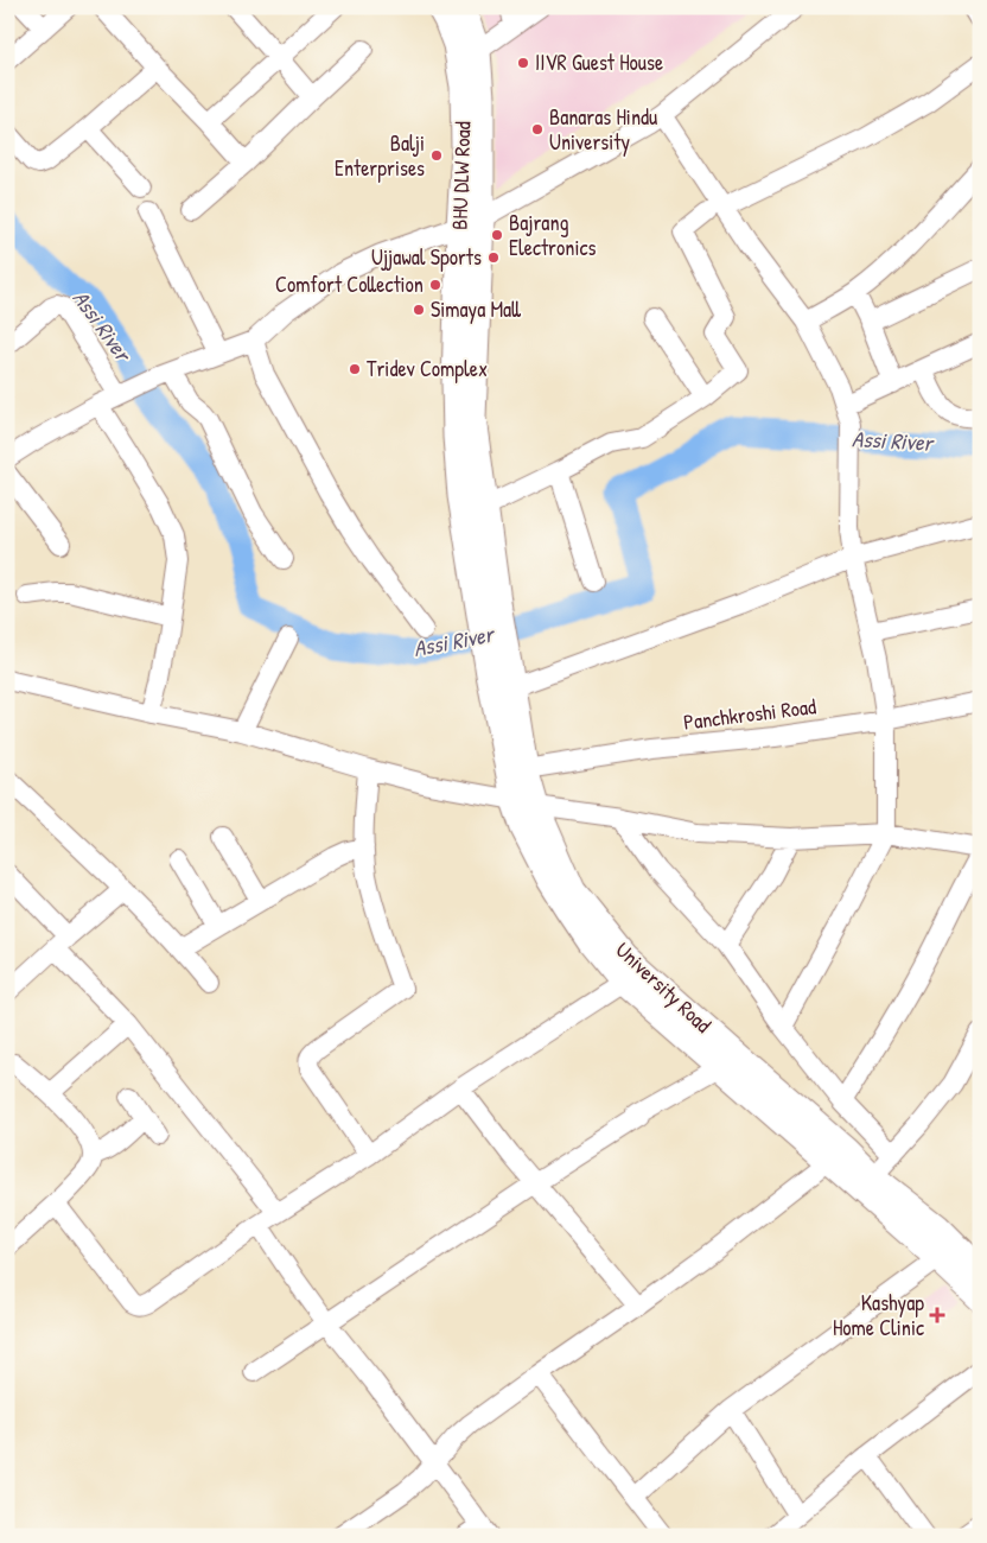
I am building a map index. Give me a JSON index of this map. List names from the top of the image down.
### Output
{
  "streets": {
    "main road": ["BHU DLW Road", "University Road"],
    "street": ["Panchkroshi Road"]
  },
  "crossings": [
    ["BHU DLW Road", "University Road"],
    ["Panchkroshi Road", "University Road"]
  ],
  "water": ["Assi River"],
  "places": {
    "other": [
      "IIVR Guest House",
      "Banaras Hindu University",
      "Balji Enterprises",
      "Bajrang Electronics",
      "Ujjawal Sports",
      "Comfort Collection",
      "Simaya Mall",
      "Tridev Complex"
    ],
    "health": ["Kashyap Home Clinic"]
  }
}
